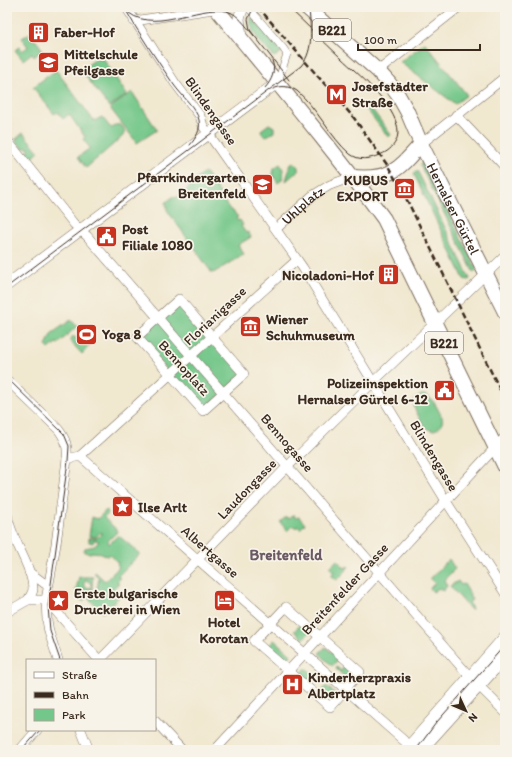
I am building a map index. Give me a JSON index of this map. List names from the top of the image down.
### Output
{
  "streets": {
    "main road": ["B221", "Hernalser Gürtel"],
    "street": [
      "Blindengasse",
      "Uhlplatz",
      "Florianigasse",
      "Bennoplatz",
      "Bennogasse",
      "Laudongasse",
      "Albertgasse",
      "Breitenfelder Gasse"
    ]
  },
  "crossings": [
    ["B221", "Uhlplatz"],
    ["B221", "Hernalser Gürtel"],
    ["B221", "Laudongasse"],
    ["B221", "Breitenfelder Gasse"],
    ["Blindengasse", "Uhlplatz"],
    ["Blindengasse", "Laudongasse"],
    ["Blindengasse", "Breitenfelder Gasse"],
    ["Uhlplatz", "Florianigasse"],
    ["Florianigasse", "Bennoplatz"],
    ["Florianigasse", "Bennogasse"],
    ["Florianigasse", "Albertgasse"],
    ["Bennoplatz", "Bennogasse"],
    ["Bennogasse", "Laudongasse"],
    ["Bennogasse", "Breitenfelder Gasse"],
    ["Laudongasse", "Albertgasse"],
    ["Albertgasse", "Breitenfelder Gasse"]
  ],
  "districts": ["Breitenfeld"],
  "places": {
    "building": ["Faber-Hof", "Nicoladoni-Hof"],
    "school or university": ["Mittelschule Pfeilgasse", "Pfarrkindergarten Breitenfeld"],
    "metro station": ["Josefstädter Straße"],
    "museum": ["KUBUS EXPORT", "Wiener Schuhmuseum"],
    "public building": ["Post Filiale 1080", "Polizeiinspektion Hernalser Gürtel 6-12"],
    "sports": ["Yoga 8"],
    "place": ["Ilse Arlt", "Erste bulgarische Druckerei in Wien"],
    "hotel": ["Hotel Korotan"],
    "hospital": ["Kinderherzpraxis Albertplatz"]
  },
  "legend": ["Straße", "Bahn", "Park"],
  "scale_bar": "100 m",
  "north": "bottom right"
}
